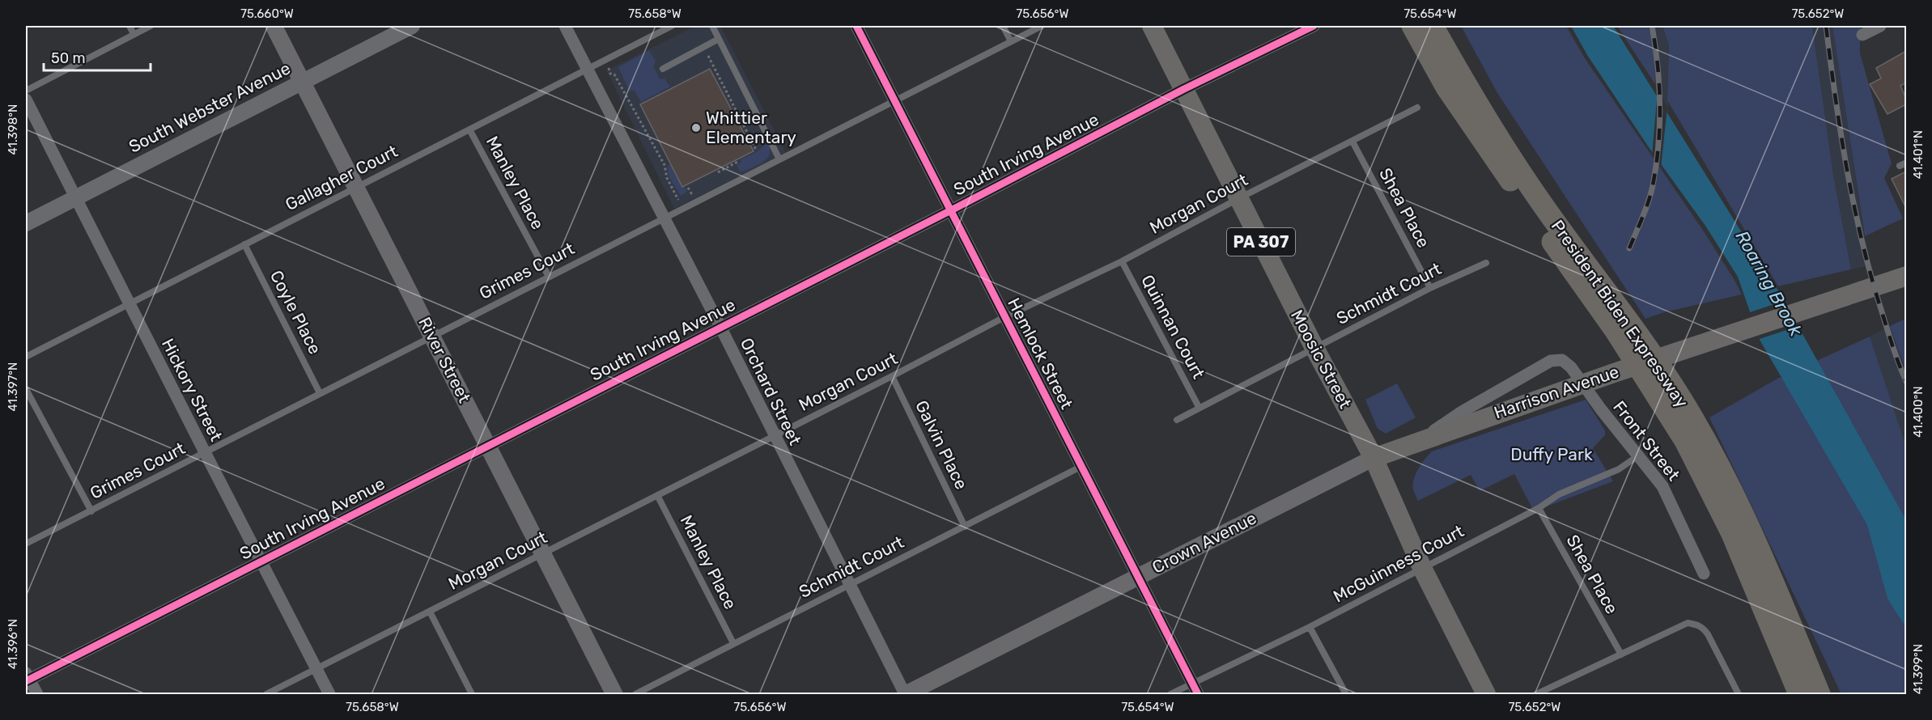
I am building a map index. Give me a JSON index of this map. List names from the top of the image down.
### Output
{
  "streets": {
    "highway": ["President Biden Expressway"],
    "main road": [
      "PA 307",
      "Moosic Street",
      "River Street",
      "Harrison Avenue",
      "Crown Avenue"
    ],
    "street": [
      "South Webster Avenue",
      "South Irving Avenue",
      "Hemlock Street",
      "Hickory Street",
      "Orchard Street",
      "Front Street"
    ],
    "lane": [
      "Gallagher Court",
      "Manley Place",
      "Morgan Court",
      "Shea Place",
      "Grimes Court",
      "Schmidt Court",
      "Coyle Place",
      "Quinnan Court",
      "Galvin Place",
      "McGuinness Court"
    ]
  },
  "crossings": [
    ["South Webster Avenue", "River Street"],
    ["South Webster Avenue", "Hickory Street"],
    ["South Irving Avenue", "Hemlock Street"],
    ["South Irving Avenue", "Moosic Street"],
    ["South Irving Avenue", "River Street"],
    ["South Irving Avenue", "Hickory Street"],
    ["South Irving Avenue", "Orchard Street"],
    ["Gallagher Court", "Manley Place"],
    ["Gallagher Court", "Coyle Place"],
    ["Gallagher Court", "River Street"],
    ["Gallagher Court", "Hickory Street"],
    ["Gallagher Court", "Orchard Street"],
    ["Manley Place", "Morgan Court"],
    ["Manley Place", "Grimes Court"],
    ["Manley Place", "Schmidt Court"],
    ["Morgan Court", "Shea Place"],
    ["Morgan Court", "Quinnan Court"],
    ["Morgan Court", "Hemlock Street"],
    ["Morgan Court", "Moosic Street"],
    ["Morgan Court", "River Street"],
    ["Morgan Court", "Hickory Street"],
    ["Morgan Court", "Orchard Street"],
    ["Morgan Court", "Galvin Place"],
    ["Shea Place", "Schmidt Court"],
    ["Shea Place", "McGuinness Court"],
    ["Grimes Court", "Coyle Place"],
    ["Grimes Court", "Hemlock Street"],
    ["Grimes Court", "River Street"],
    ["Grimes Court", "Hickory Street"],
    ["Grimes Court", "Orchard Street"],
    ["Schmidt Court", "Quinnan Court"],
    ["Schmidt Court", "Hemlock Street"],
    ["Schmidt Court", "Moosic Street"],
    ["Schmidt Court", "Orchard Street"],
    ["Schmidt Court", "Galvin Place"],
    ["Hemlock Street", "Crown Avenue"],
    ["Hemlock Street", "McGuinness Court"],
    ["Moosic Street", "Harrison Avenue"],
    ["Moosic Street", "Crown Avenue"],
    ["Moosic Street", "McGuinness Court"],
    ["Orchard Street", "Crown Avenue"],
    ["Harrison Avenue", "Front Street"],
    ["Harrison Avenue", "Crown Avenue"],
    ["Front Street", "McGuinness Court"]
  ],
  "water": ["Roaring Brook"],
  "parks": ["Duffy Park"],
  "places": ["Whittier Elementary"],
  "scale_bar": "50 m",
  "coordinates": [
    "75.660°W",
    "75.658°W",
    "75.656°W",
    "75.654°W",
    "75.652°W",
    "41.398°N",
    "41.401°N",
    "41.397°N",
    "41.400°N",
    "41.396°N",
    "41.399°N"
  ]
}
